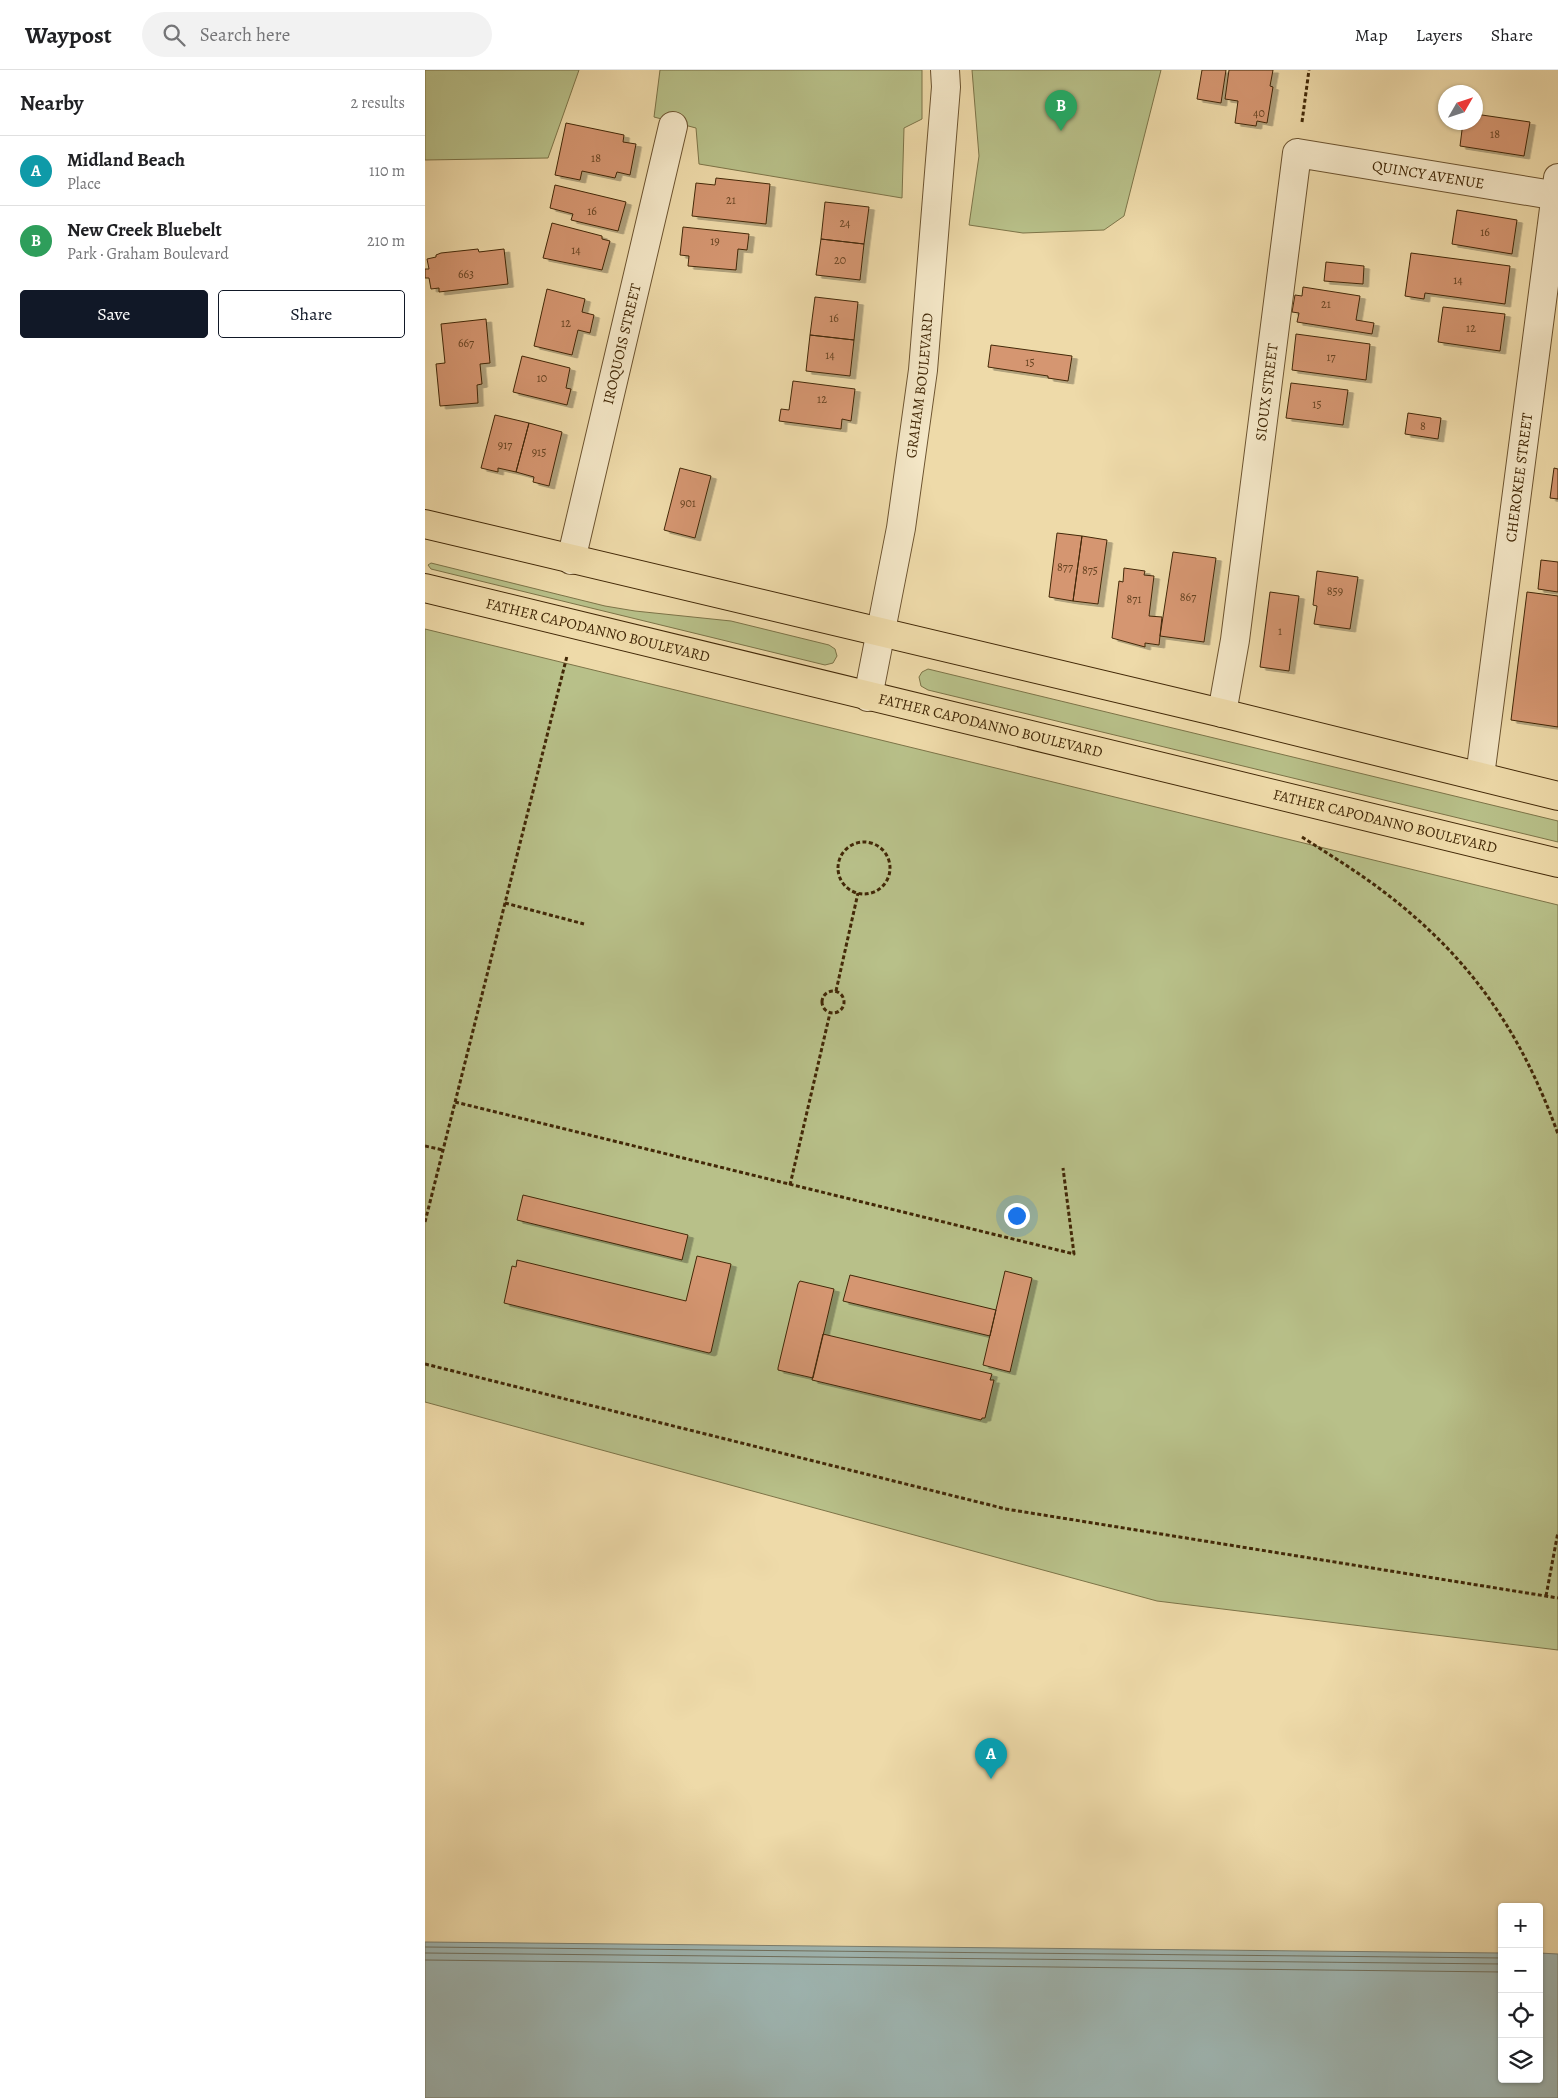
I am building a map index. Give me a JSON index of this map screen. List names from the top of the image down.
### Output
{
  "streets": {
    "main road": ["FATHER CAPODANNO BOULEVARD"],
    "street": [
      "QUINCY AVENUE",
      "IROQUOIS STREET",
      "GRAHAM BOULEVARD",
      "SIOUX STREET",
      "CHEROKEE STREET"
    ]
  },
  "crossings": [
    ["QUINCY AVENUE", "SIOUX STREET"],
    ["QUINCY AVENUE", "CHEROKEE STREET"],
    ["GRAHAM BOULEVARD", "FATHER CAPODANNO BOULEVARD"]
  ],
  "house_numbers": [
    "40",
    "18",
    "18",
    "21",
    "16",
    "24",
    "16",
    "19",
    "14",
    "20",
    "663",
    "14",
    "21",
    "16",
    "12",
    "12",
    "667",
    "14",
    "17",
    "15",
    "10",
    "12",
    "15",
    "8",
    "917",
    "915",
    "901",
    "877",
    "875",
    "859",
    "867",
    "871",
    "1"
  ],
  "north": "top right",
  "page": {
    "header": "Waypost",
    "search": "Search here",
    "nav": ["Map", "Layers", "Share"],
    "heading": ["Nearby", "2 results"],
    "pins": ["B", "A"],
    "list": [
      {
        "mark": "A",
        "name": "Midland Beach",
        "note": "Place",
        "value": "110 m"
      },
      {
        "mark": "B",
        "name": "New Creek Bluebelt",
        "note": "Park · Graham Boulevard",
        "value": "210 m"
      }
    ],
    "buttons": ["Save", "Share"],
    "map_buttons": ["+", "−"]
  }
}
